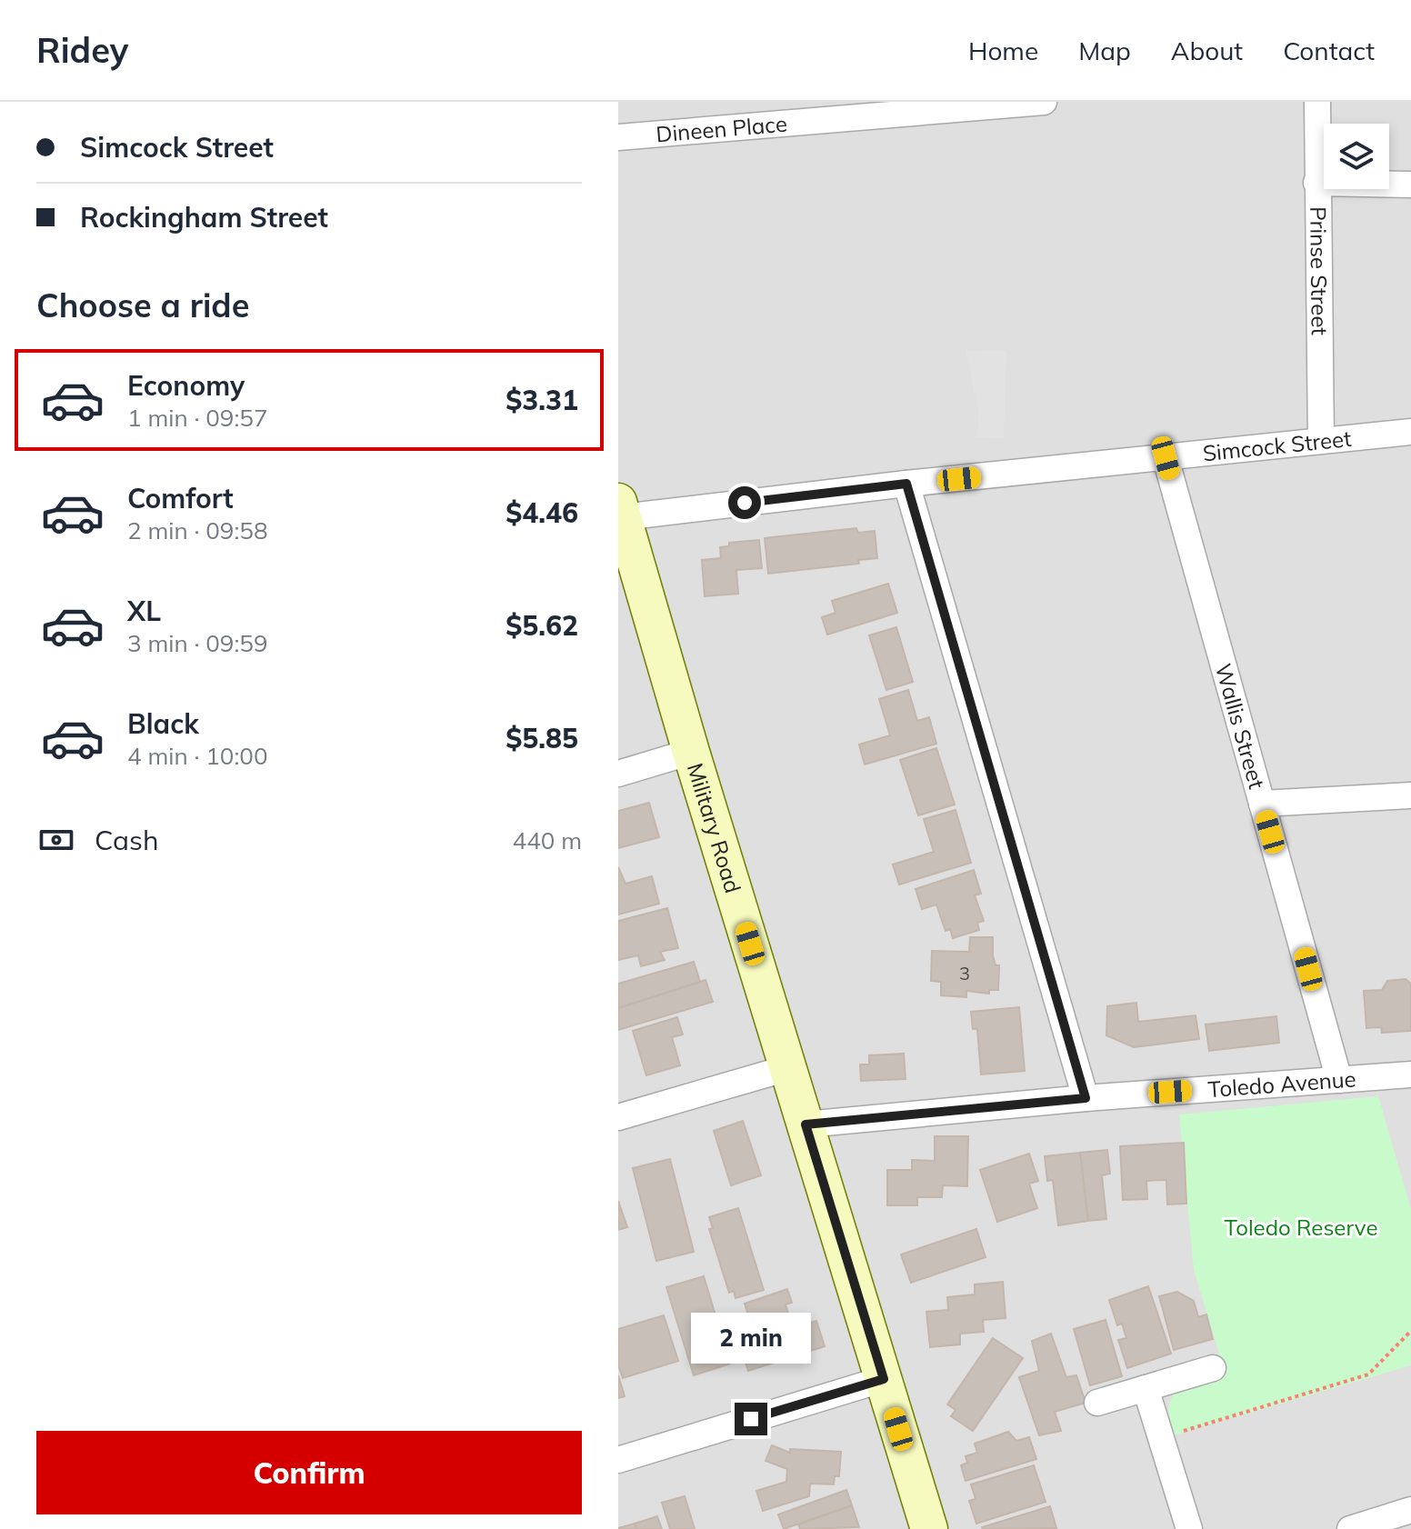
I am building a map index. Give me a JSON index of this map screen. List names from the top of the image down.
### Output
{
  "streets": {
    "street": [
      "Dineen Place",
      "Prinse Street",
      "Simcock Street",
      "Wallis Street",
      "Military Road",
      "Toledo Avenue"
    ]
  },
  "crossings": [
    ["Prinse Street", "Simcock Street"],
    ["Simcock Street", "Wallis Street"],
    ["Simcock Street", "Military Road"],
    ["Wallis Street", "Toledo Avenue"],
    ["Military Road", "Toledo Avenue"]
  ],
  "parks": ["Toledo Reserve"],
  "house_numbers": ["3"],
  "page": {
    "header": "Ridey",
    "nav": [
      "Home",
      "Map",
      "About",
      "Contact"
    ],
    "banner": ["Simcock Street", "Rockingham Street"],
    "heading": "Choose a ride",
    "list": [
      {
        "name": "Economy",
        "note": "1 min · 09:57",
        "value": "$3.31"
      },
      {
        "name": "Comfort",
        "note": "2 min · 09:58",
        "value": "$4.46"
      },
      {
        "name": "XL",
        "note": "3 min · 09:59",
        "value": "$5.62"
      },
      {
        "name": "Black",
        "note": "4 min · 10:00",
        "value": "$5.85"
      }
    ],
    "pay": ["Cash", "440 m"],
    "bubble": "2 min",
    "buttons": "Confirm"
  }
}
